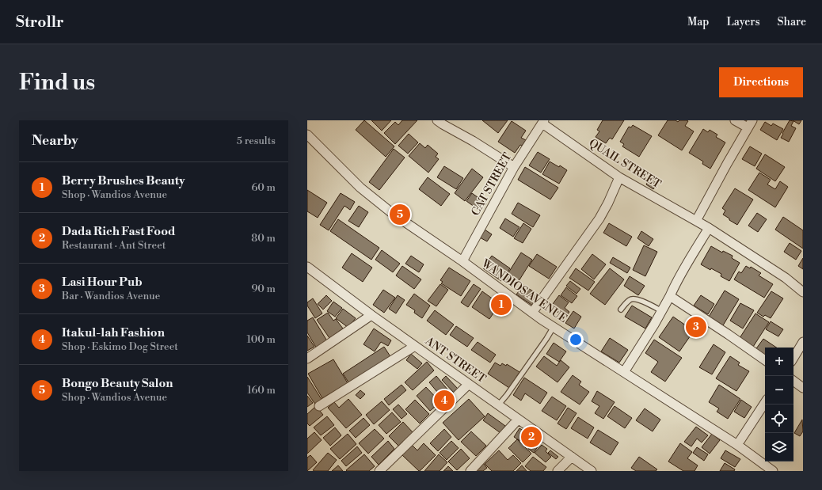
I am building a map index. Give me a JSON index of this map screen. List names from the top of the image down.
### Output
{
  "streets": {
    "street": [
      "QUAIL STREET",
      "CAT STREET",
      "WANDIOS AVENUE",
      "ANT STREET"
    ]
  },
  "crossings": [
    ["QUAIL STREET", "CAT STREET"],
    ["CAT STREET", "WANDIOS AVENUE"]
  ],
  "page": {
    "header": "Strollr",
    "nav": ["Map", "Layers", "Share"],
    "buttons": "Directions",
    "title": "Find us",
    "heading": ["Nearby", "5 results"],
    "list": [
      {
        "mark": "1",
        "name": "Berry Brushes Beauty",
        "note": "Shop · Wandios Avenue",
        "value": "60 m"
      },
      {
        "mark": "2",
        "name": "Dada Rich Fast Food",
        "note": "Restaurant · Ant Street",
        "value": "80 m"
      },
      {
        "mark": "3",
        "name": "Lasi Hour Pub",
        "note": "Bar · Wandios Avenue",
        "value": "90 m"
      },
      {
        "mark": "4",
        "name": "Itakul-lah Fashion",
        "note": "Shop · Eskimo Dog Street",
        "value": "100 m"
      },
      {
        "mark": "5",
        "name": "Bongo Beauty Salon",
        "note": "Shop · Wandios Avenue",
        "value": "160 m"
      }
    ],
    "pins": [
      "5",
      "1",
      "3",
      "4",
      "2"
    ],
    "map_buttons": ["+", "−"]
  }
}
